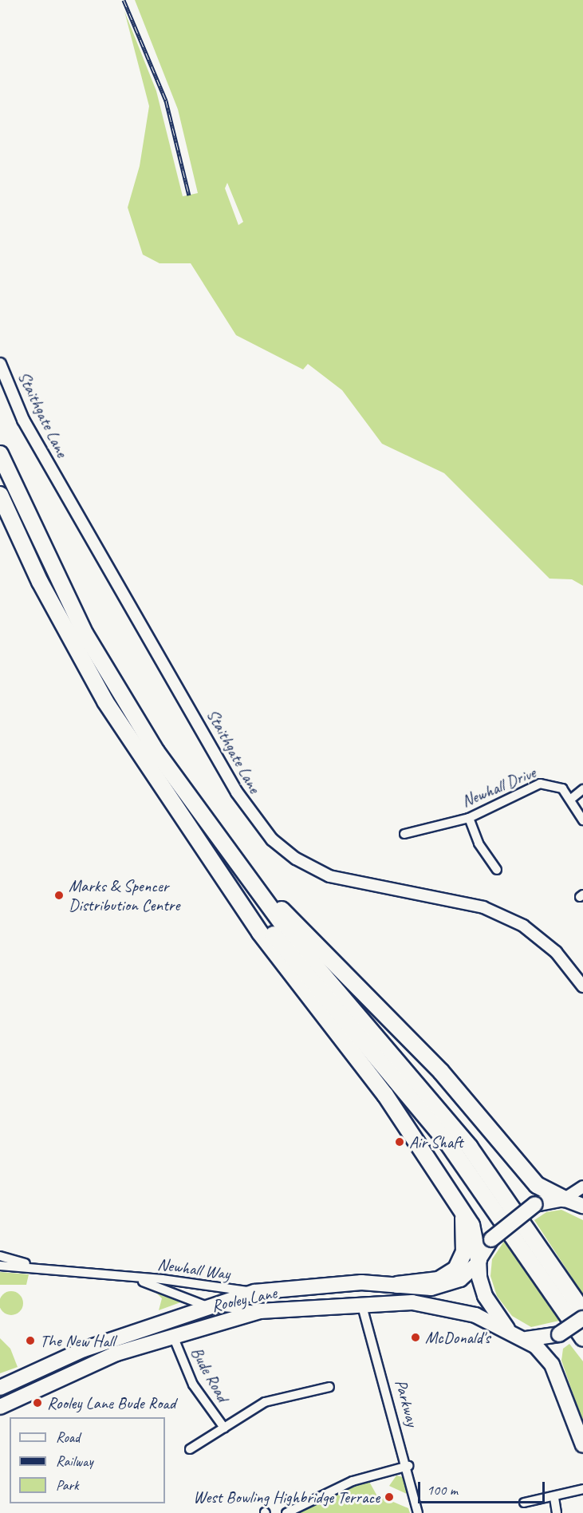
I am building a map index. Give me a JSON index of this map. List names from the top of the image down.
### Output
{
  "streets": {
    "highway": ["Rooley Lane"],
    "street": [
      "Staithgate Lane",
      "Newhall Drive",
      "Newhall Way",
      "Bude Road",
      "Parkway"
    ]
  },
  "crossings": [
    ["Newhall Way", "Rooley Lane"],
    ["Rooley Lane", "Bude Road"],
    ["Rooley Lane", "Parkway"]
  ],
  "places": [
    "Marks & Spencer Distribution Centre",
    "Air Shaft",
    "McDonald's",
    "The New Hall",
    "Rooley Lane Bude Road",
    "West Bowling Highbridge Terrace"
  ],
  "legend": ["Road", "Railway", "Park"],
  "scale_bar": "100 m"
}
